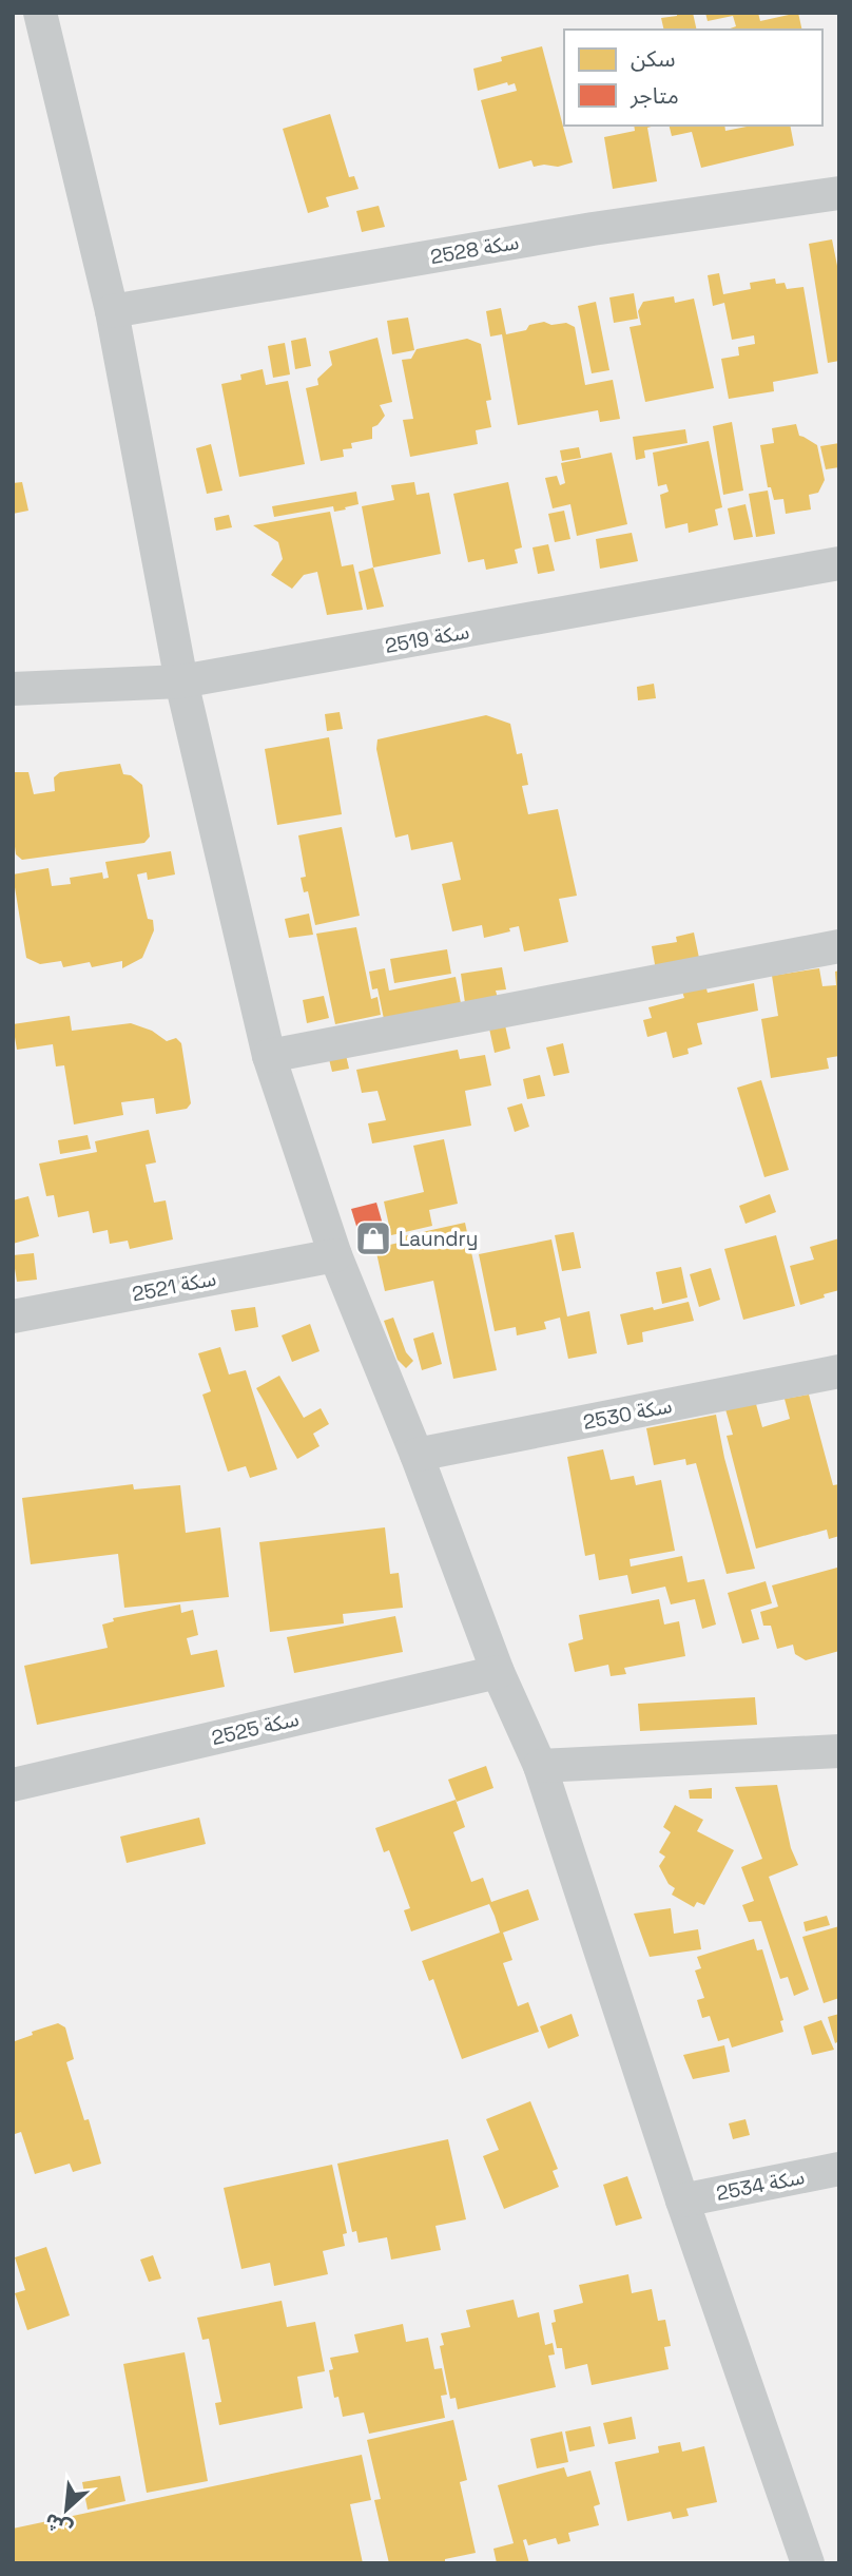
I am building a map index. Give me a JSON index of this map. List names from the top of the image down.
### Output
{
  "streets": {
    "street": [
      "سكة 2528",
      "سكة 2519",
      "سكة 2521",
      "سكة 2530",
      "سكة 2525",
      "سكة 2534"
    ]
  },
  "places": {
    "shop": ["Laundry"]
  },
  "legend": ["سكن", "متاجر"],
  "north": "bottom left"
}
